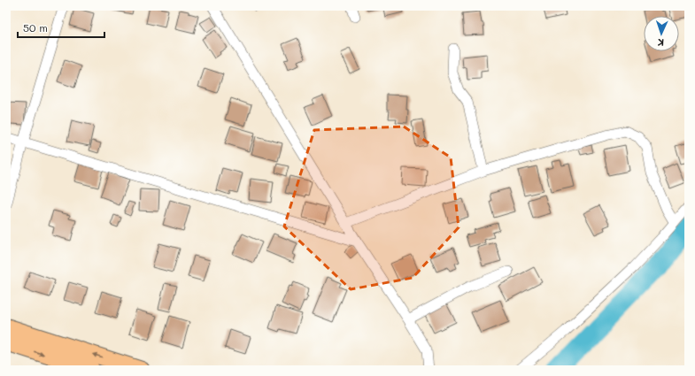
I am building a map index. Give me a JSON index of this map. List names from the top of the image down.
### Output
{
  "scale_bar": "50 m",
  "north": "bottom"
}
